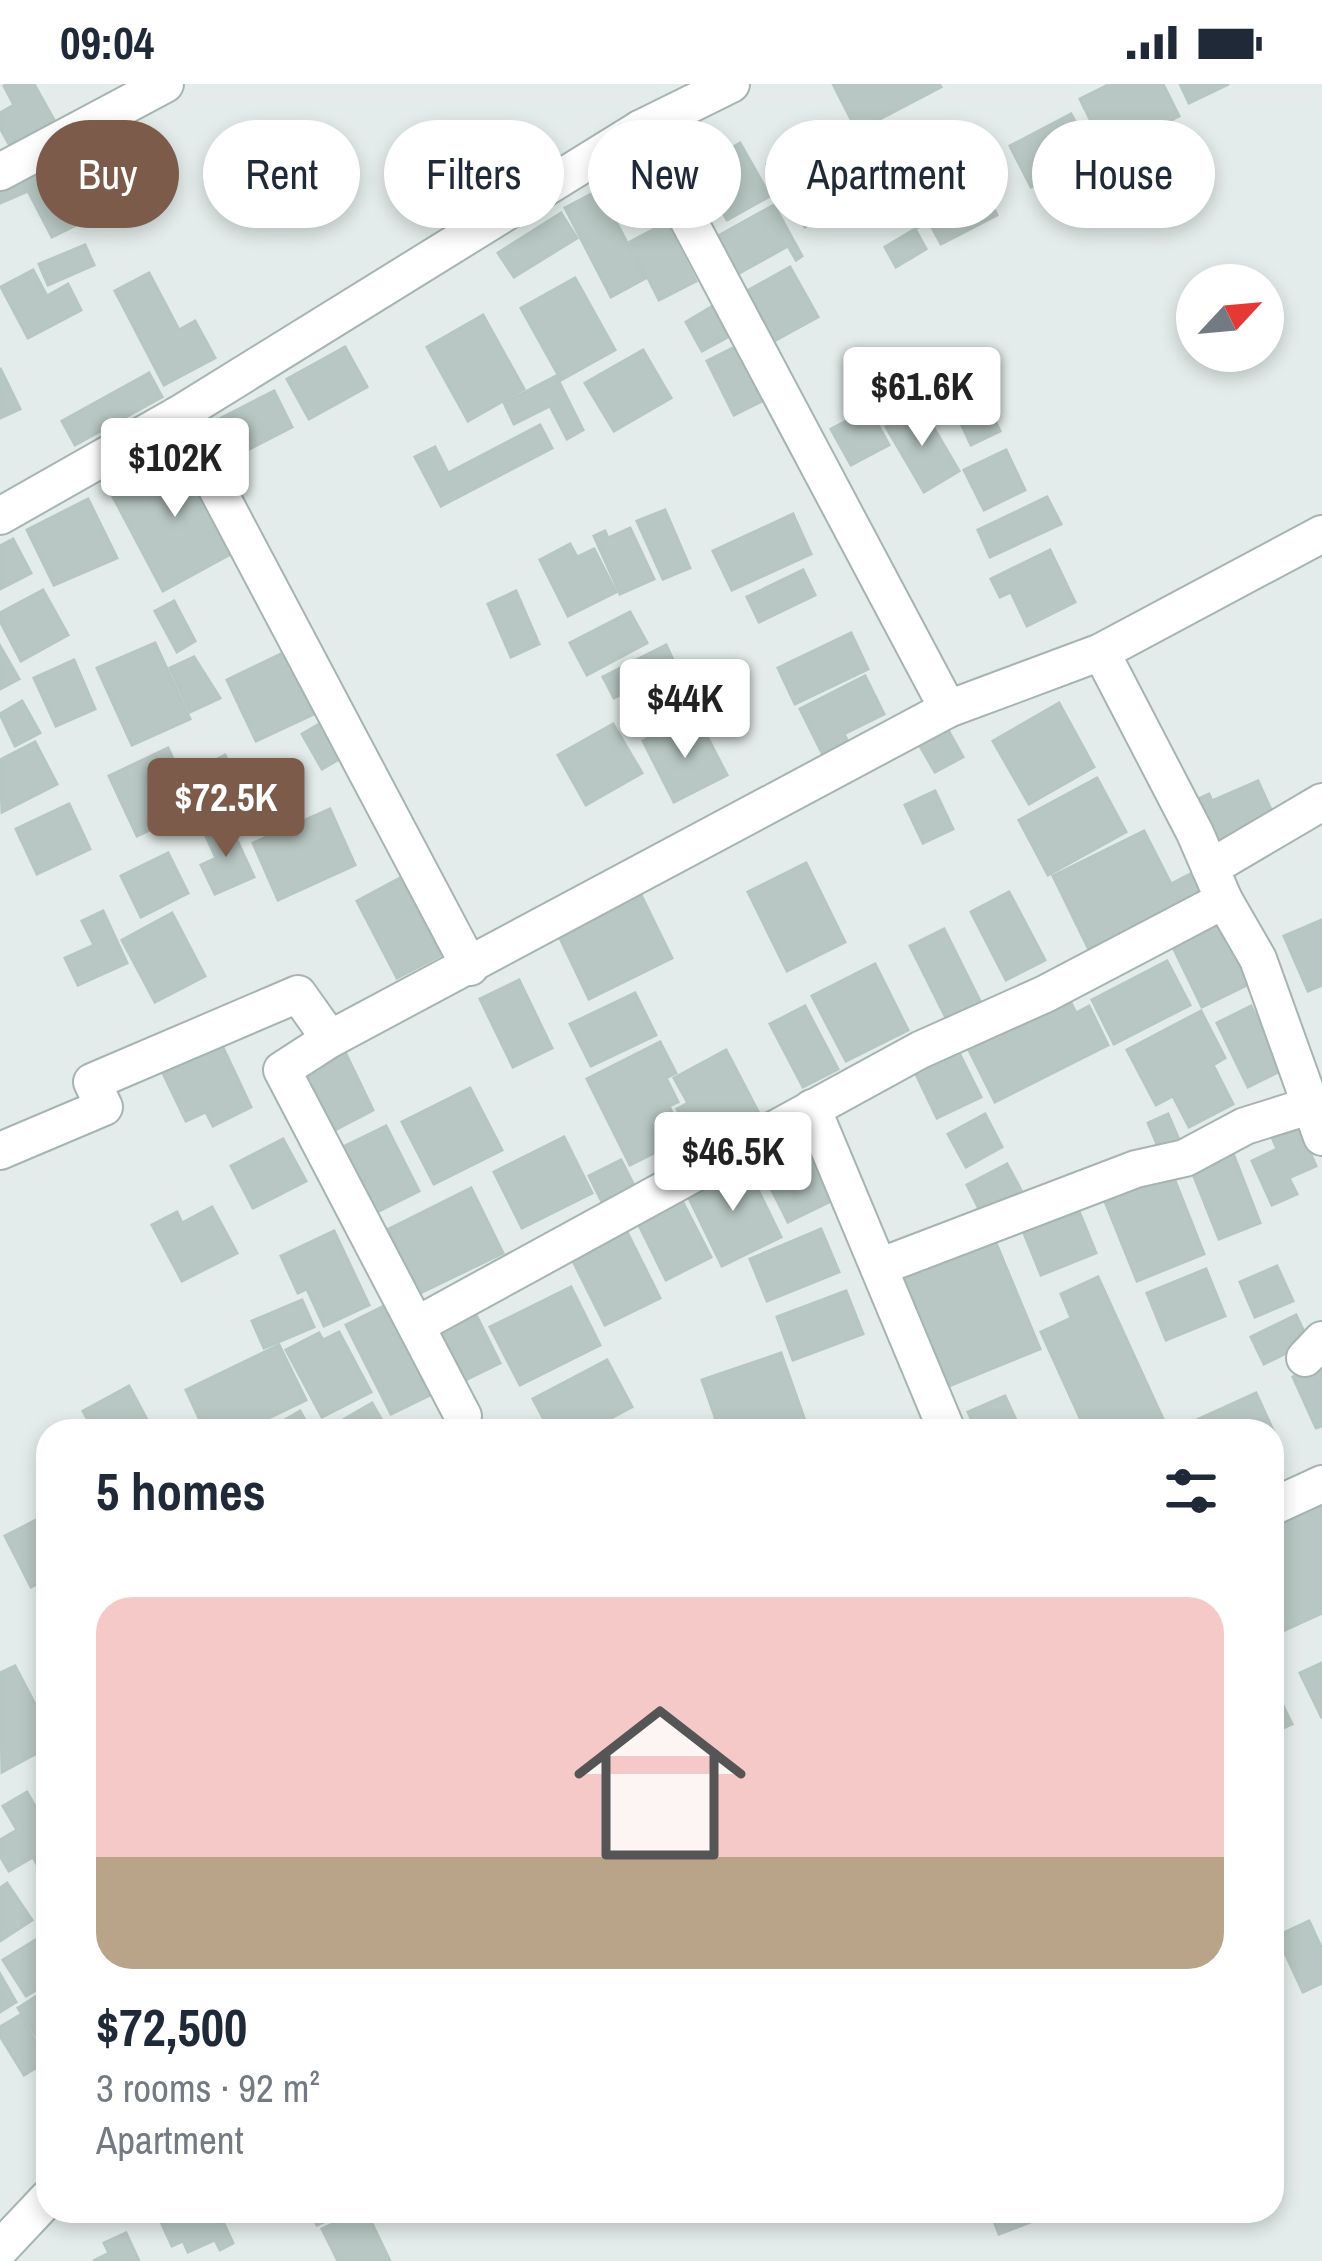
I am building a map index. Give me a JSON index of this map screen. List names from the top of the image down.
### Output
{
  "north": "top right",
  "page": {
    "status": "09:04",
    "chip": [
      "Buy",
      "Rent",
      "Filters",
      "New",
      "Apartment",
      "House"
    ],
    "price": [
      "$61.6K",
      "$102K",
      "$44K",
      "$72.5K",
      "$46.5K"
    ],
    "heading": "5 homes",
    "list": [
      {
        "name": "$72,500",
        "note": "3 rooms · 92 m² · Apartment"
      }
    ]
  }
}
